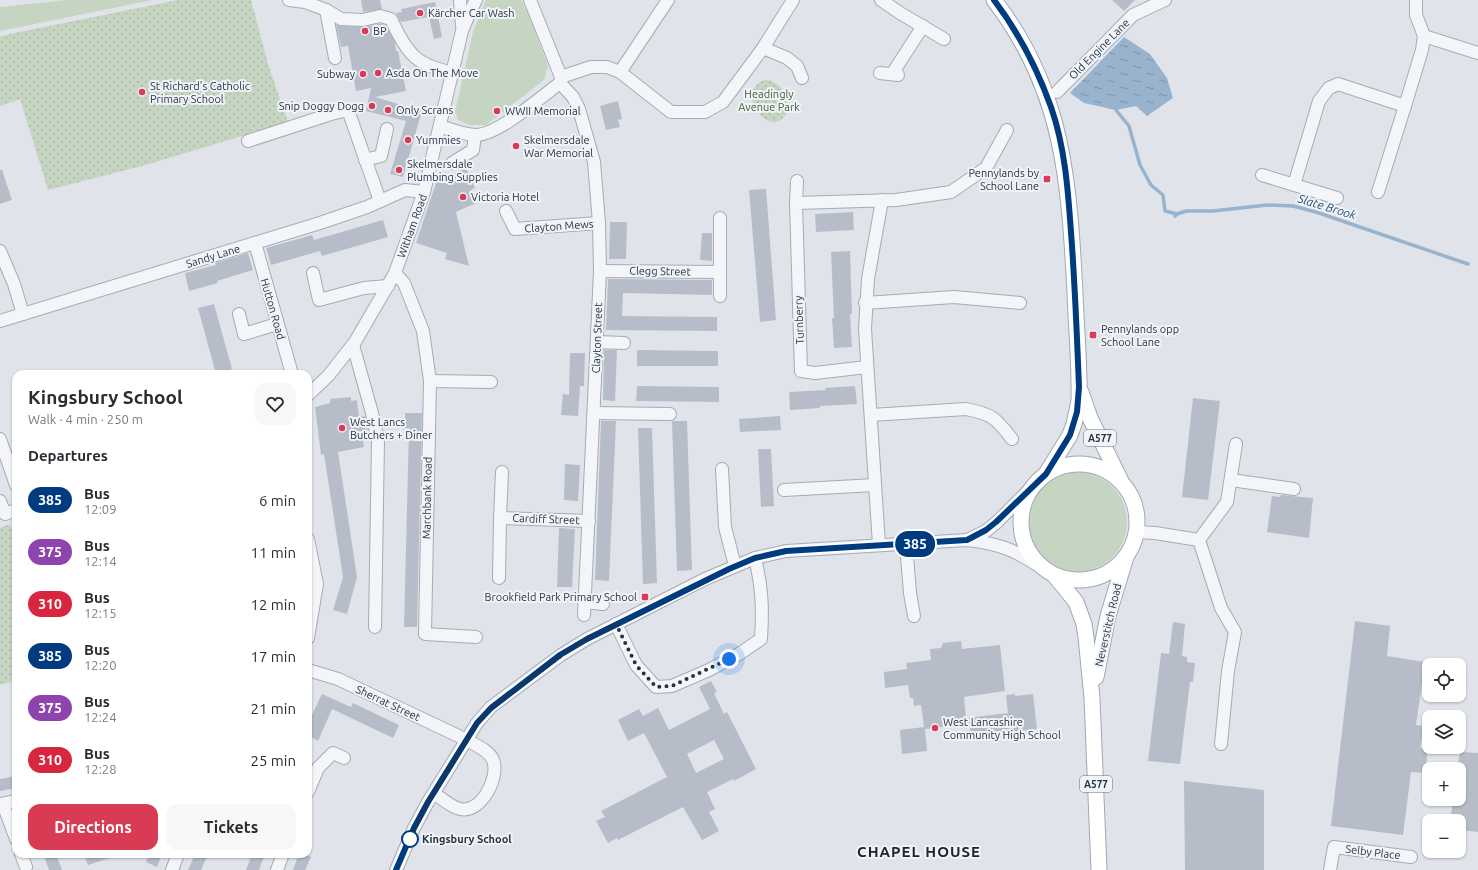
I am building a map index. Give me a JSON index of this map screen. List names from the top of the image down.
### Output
{
  "streets": {
    "main road": ["A577", "Neverstitch Road"],
    "street": [
      "Old Engine Lane",
      "Witham Road",
      "Clayton Mews",
      "Sandy Lane",
      "Clegg Street",
      "Hutton Road",
      "Turnberry",
      "Clayton Street",
      "Marchbank Road",
      "Cardiff Street",
      "Sherrat Street",
      "Selby Place"
    ]
  },
  "crossings": [
    ["Witham Road", "Sandy Lane"],
    ["Witham Road", "Marchbank Road"],
    ["Clayton Mews", "Clayton Street"],
    ["Sandy Lane", "Hutton Road"],
    ["Clegg Street", "Clayton Street"],
    ["Clayton Street", "Cardiff Street"],
    ["A577", "Neverstitch Road"]
  ],
  "districts": ["CHAPEL HOUSE"],
  "water": ["Slate Brook"],
  "parks": ["Headingly Avenue Park"],
  "places": {
    "other": [
      "Kärcher Car Wash",
      "BP",
      "Asda On The Move",
      "Subway",
      "St Richard's Catholic Primary School",
      "Snip Doggy Dogg",
      "Only Scrans",
      "WWII Memorial",
      "Yummies",
      "Skelmersdale War Memorial",
      "Skelmersdale Plumbing Supplies",
      "Victoria Hotel",
      "West Lancs Butchers + Diner",
      "West Lancashire Community High School",
      "Kingsbury School"
    ],
    "transit": ["Pennylands by School Lane", "Pennylands opp School Lane", "Brookfield Park Primary School"]
  },
  "lines": ["bus line 385"],
  "page": {
    "on_map": "385",
    "heading": [
      ["Kingsbury School", "Walk · 4 min · 250 m"],
      "Departures"
    ],
    "list": [
      {
        "mark": "385",
        "name": "Bus",
        "note": "12:09",
        "value": "6 min"
      },
      {
        "mark": "375",
        "name": "Bus",
        "note": "12:14",
        "value": "11 min"
      },
      {
        "mark": "310",
        "name": "Bus",
        "note": "12:15",
        "value": "12 min"
      },
      {
        "mark": "385",
        "name": "Bus",
        "note": "12:20",
        "value": "17 min"
      },
      {
        "mark": "375",
        "name": "Bus",
        "note": "12:24",
        "value": "21 min"
      },
      {
        "mark": "310",
        "name": "Bus",
        "note": "12:28",
        "value": "25 min"
      }
    ],
    "map_buttons": ["+", "−"],
    "buttons": ["Directions", "Tickets"]
  }
}
